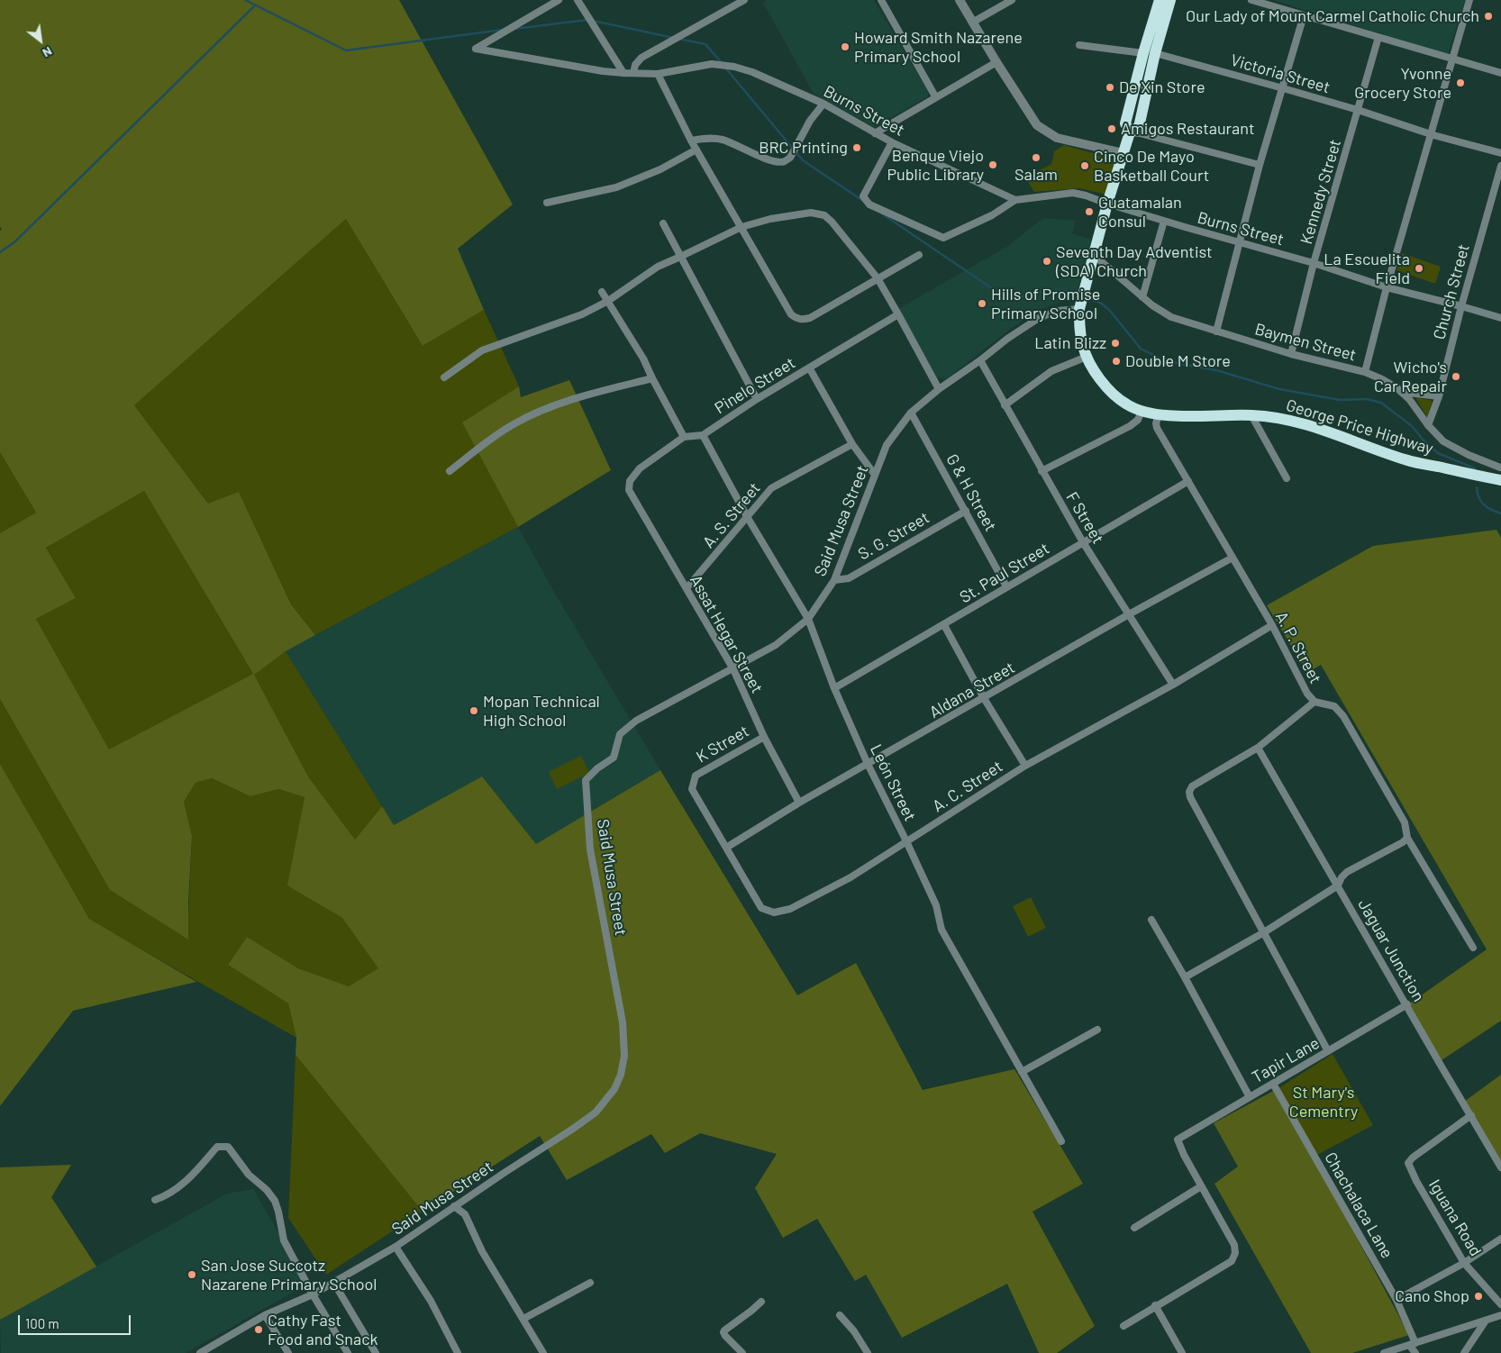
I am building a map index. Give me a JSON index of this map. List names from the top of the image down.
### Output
{
  "streets": {
    "highway": ["George Price Highway"],
    "street": [
      "Victoria Street",
      "Burns Street",
      "Kennedy Street",
      "Church Street",
      "Baymen Street",
      "Pinelo Street",
      "G & H Street",
      "A. S. Street",
      "F Street",
      "Said Musa Street",
      "S. G. Street",
      "St. Paul Street",
      "Assat Hegar Street",
      "A. P. Street",
      "Aldana Street",
      "K Street",
      "León Street",
      "A. C. Street",
      "Jaguar Junction",
      "Tapir Lane",
      "Chachalaca Lane",
      "Iguana Road"
    ]
  },
  "crossings": [
    ["Victoria Street", "Kennedy Street"],
    ["Victoria Street", "George Price Highway"],
    ["Burns Street", "Kennedy Street"],
    ["Burns Street", "Church Street"],
    ["Burns Street", "George Price Highway"],
    ["Kennedy Street", "Baymen Street"],
    ["Church Street", "Baymen Street"],
    ["Baymen Street", "George Price Highway"],
    ["Pinelo Street", "Assat Hegar Street"],
    ["Pinelo Street", "León Street"],
    ["George Price Highway", "Said Musa Street"],
    ["George Price Highway", "A. P. Street"],
    ["G & H Street", "Said Musa Street"],
    ["G & H Street", "S. G. Street"],
    ["G & H Street", "St. Paul Street"],
    ["A. S. Street", "Assat Hegar Street"],
    ["A. S. Street", "León Street"],
    ["F Street", "Said Musa Street"],
    ["F Street", "St. Paul Street"],
    ["F Street", "Aldana Street"],
    ["F Street", "A. C. Street"],
    ["Said Musa Street", "S. G. Street"],
    ["Said Musa Street", "Assat Hegar Street"],
    ["Said Musa Street", "León Street"],
    ["St. Paul Street", "A. P. Street"],
    ["St. Paul Street", "León Street"],
    ["Assat Hegar Street", "Aldana Street"],
    ["Assat Hegar Street", "K Street"],
    ["A. P. Street", "Aldana Street"],
    ["A. P. Street", "A. C. Street"],
    ["Aldana Street", "León Street"],
    ["Aldana Street", "A. C. Street"],
    ["K Street", "A. C. Street"],
    ["León Street", "A. C. Street"],
    ["Jaguar Junction", "Tapir Lane"],
    ["Jaguar Junction", "Iguana Road"],
    ["Tapir Lane", "Chachalaca Lane"]
  ],
  "parks": ["St Mary's Cementry"],
  "places": [
    "Our Lady of Mount Carmel Catholic Church",
    "Howard Smith Nazarene Primary School",
    "Yvonne Grocery Store",
    "De Xin Store",
    "Amigos Restaurant",
    "BRC Printing",
    "Salam",
    "Benque Viejo Public Library",
    "Cinco De Mayo Basketball Court",
    "Guatamalan Consul",
    "Seventh Day Adventist (SDA) Church",
    "La Escuelita Field",
    "Hills of Promise Primary School",
    "Latin Blizz",
    "Double M Store",
    "Wicho's Car Repair",
    "Mopan Technical High School",
    "San Jose Succotz Nazarene Primary School",
    "Cano Shop",
    "Cathy Fast Food and Snack"
  ],
  "scale_bar": "100 m",
  "north": "bottom right"
}
